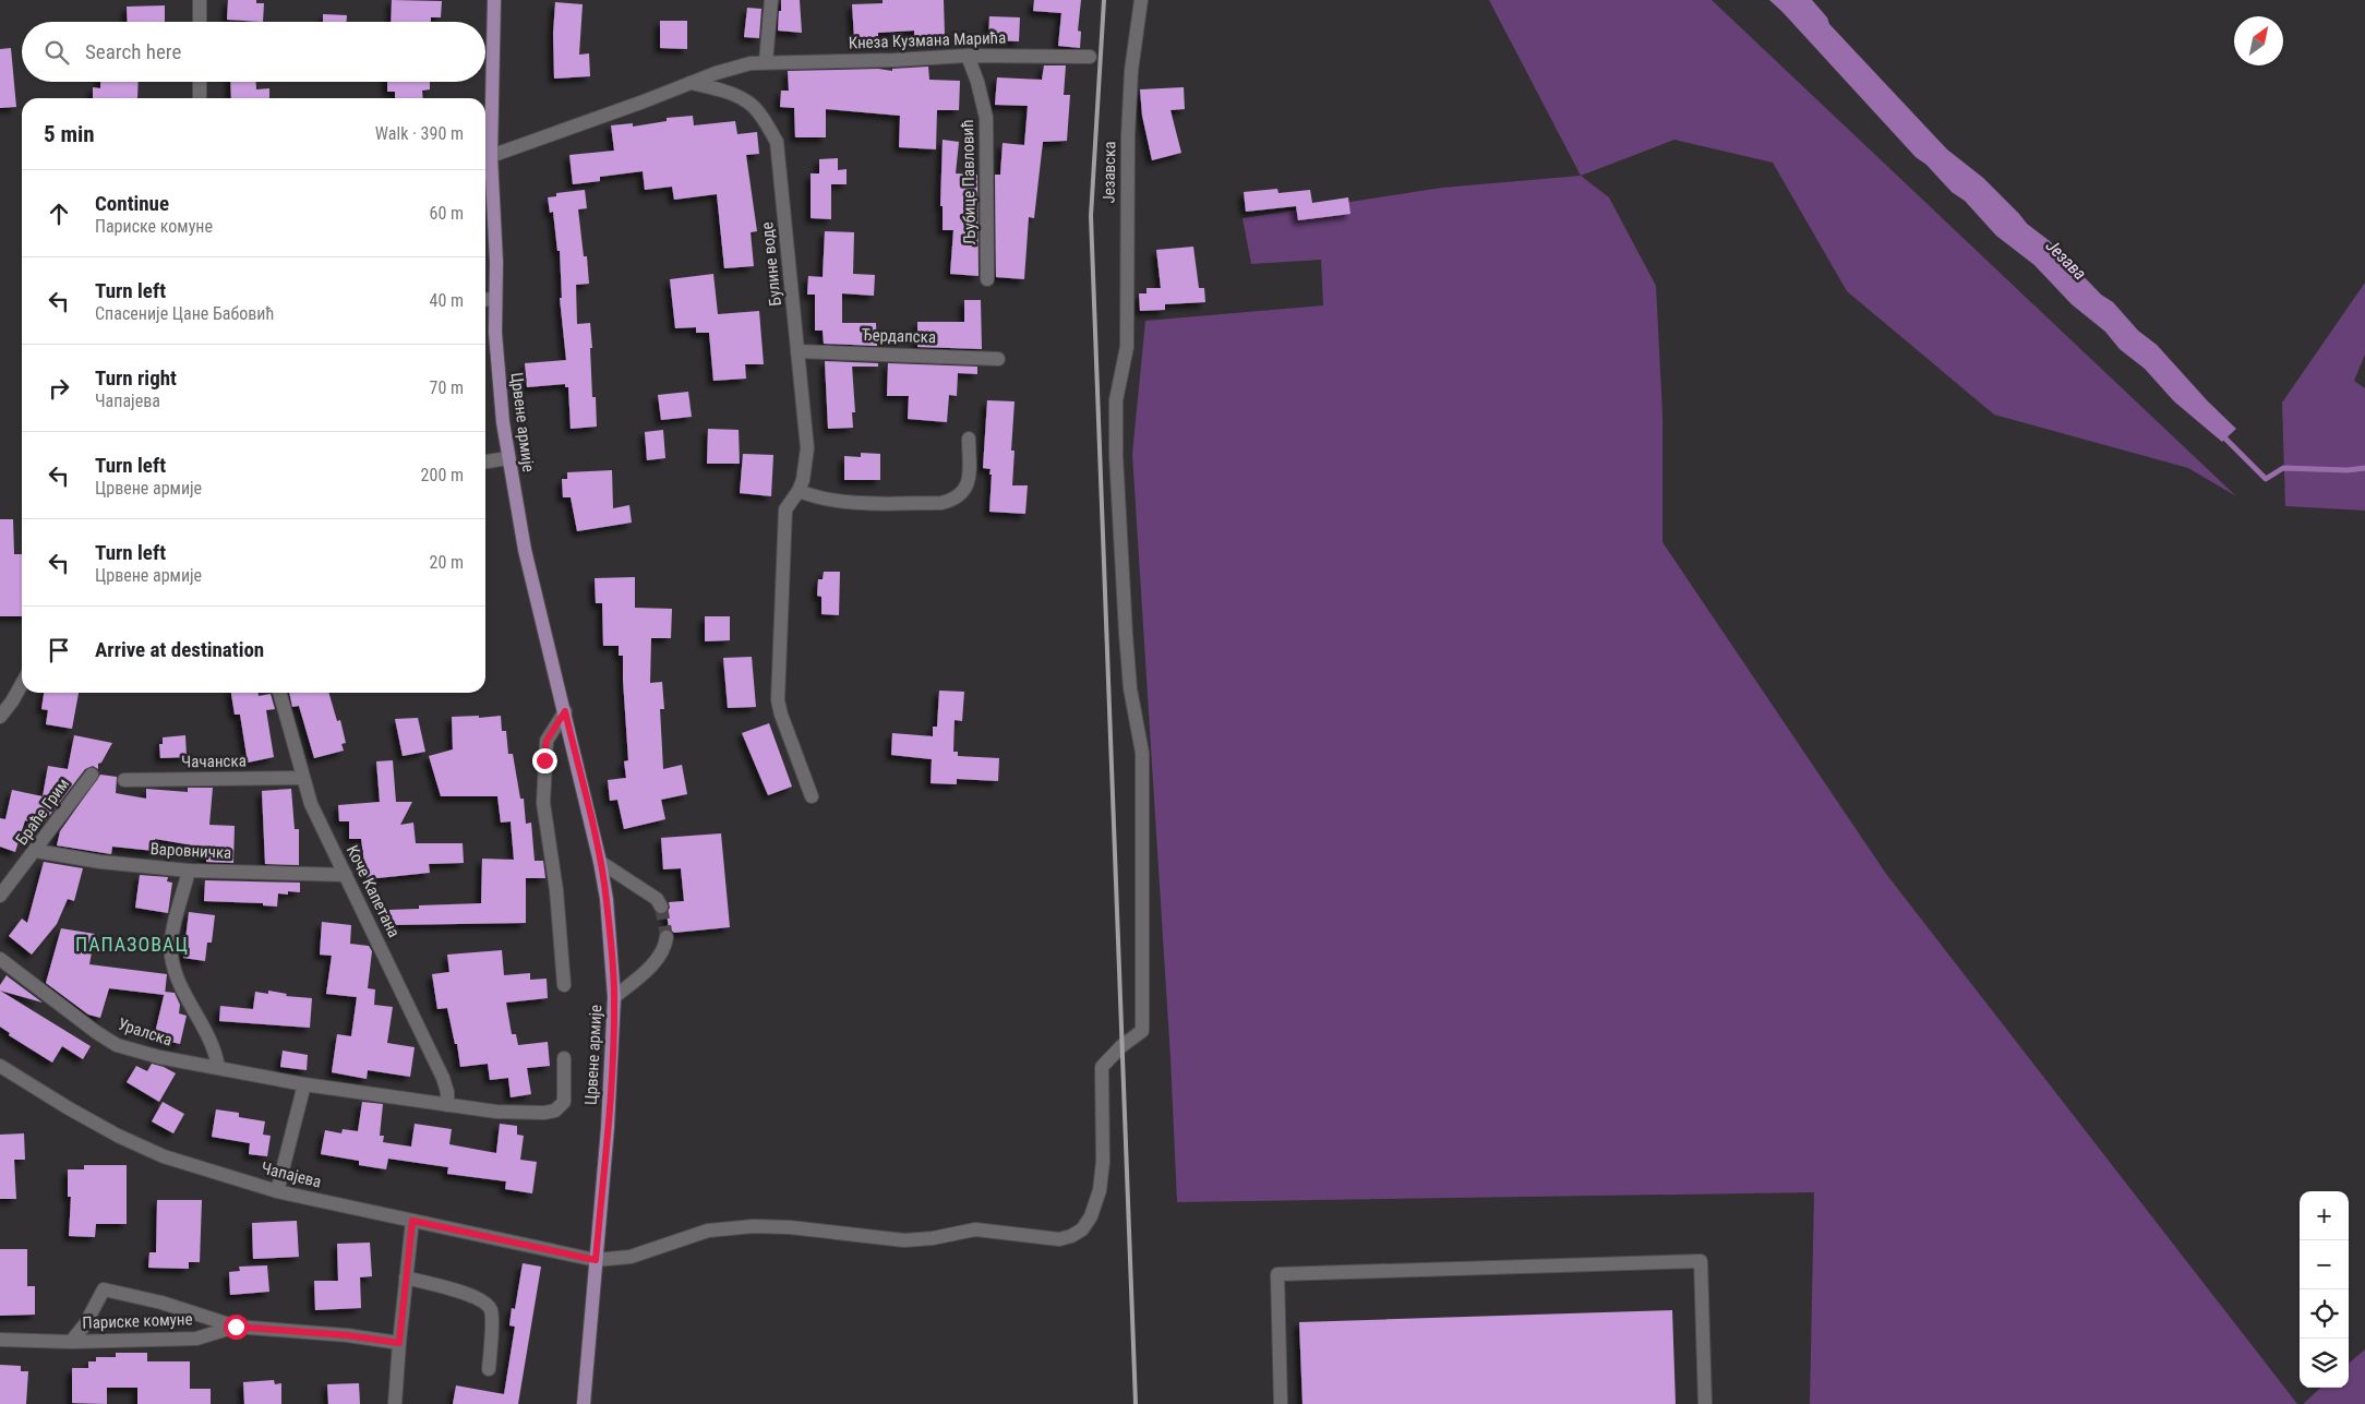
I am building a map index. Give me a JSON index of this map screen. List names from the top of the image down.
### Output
{
  "streets": {
    "main road": ["Црвене армије"],
    "street": [
      "Кнеза Кузмана Марића",
      "Језавска",
      "Љубице Павловић",
      "Булине воде",
      "Ђердапска",
      "Чачанска",
      "Браће Грим",
      "Варовничка",
      "Коче Капетана",
      "Уралска",
      "Чапајева",
      "Париске комуне"
    ]
  },
  "crossings": [
    ["Кнеза Кузмана Марића", "Љубице Павловић"],
    ["Језавска", "Црвене армије"],
    ["Језавска", "Чапајева"],
    ["Булине воде", "Ђердапска"],
    ["Црвене армије", "Чапајева"],
    ["Чачанска", "Коче Капетана"],
    ["Браће Грим", "Варовничка"],
    ["Варовничка", "Коче Капетана"],
    ["Коче Капетана", "Уралска"]
  ],
  "districts": ["ПАПАЗОВАЦ"],
  "water": ["Језава"],
  "north": "top right",
  "page": {
    "search": "Search here",
    "heading": ["5 min", "Walk · 390 m"],
    "list": [
      ["Continue", "Париске комуне", "60 m"],
      ["Turn left", "Спасеније Цане Бабовић", "40 m"],
      ["Turn right", "Чапајева", "70 m"],
      ["Turn left", "Црвене армије", "200 m"],
      ["Turn left", "Црвене армије", "20 m"],
      "Arrive at destination"
    ],
    "map_buttons": ["+", "−"]
  }
}
